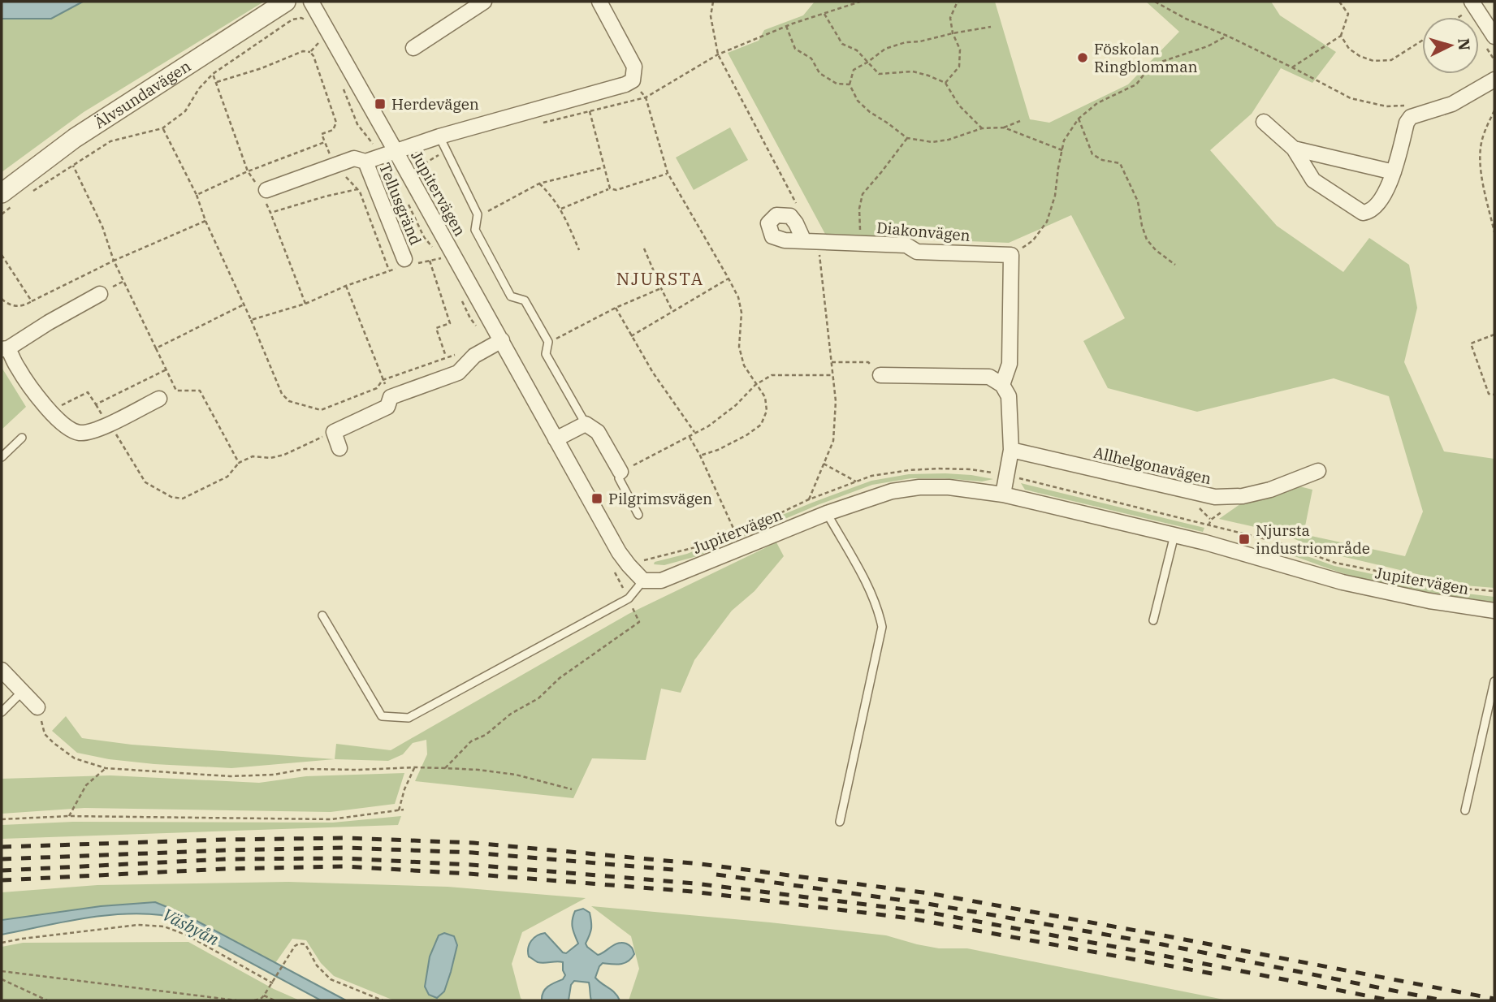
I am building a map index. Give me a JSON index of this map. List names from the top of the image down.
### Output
{
  "streets": {
    "street": [
      "Älvsundavägen",
      "Jupitervägen",
      "Tellusgränd",
      "Diakonvägen",
      "Allhelgonavägen"
    ]
  },
  "crossings": [
    ["Jupitervägen", "Tellusgränd"]
  ],
  "districts": ["NJURSTA"],
  "water": ["Väsbyån"],
  "places": {
    "other": ["Föskolan Ringblomman"],
    "transit": ["Herdevägen", "Pilgrimsvägen", "Njursta industriområde"]
  },
  "north": "right"
}
